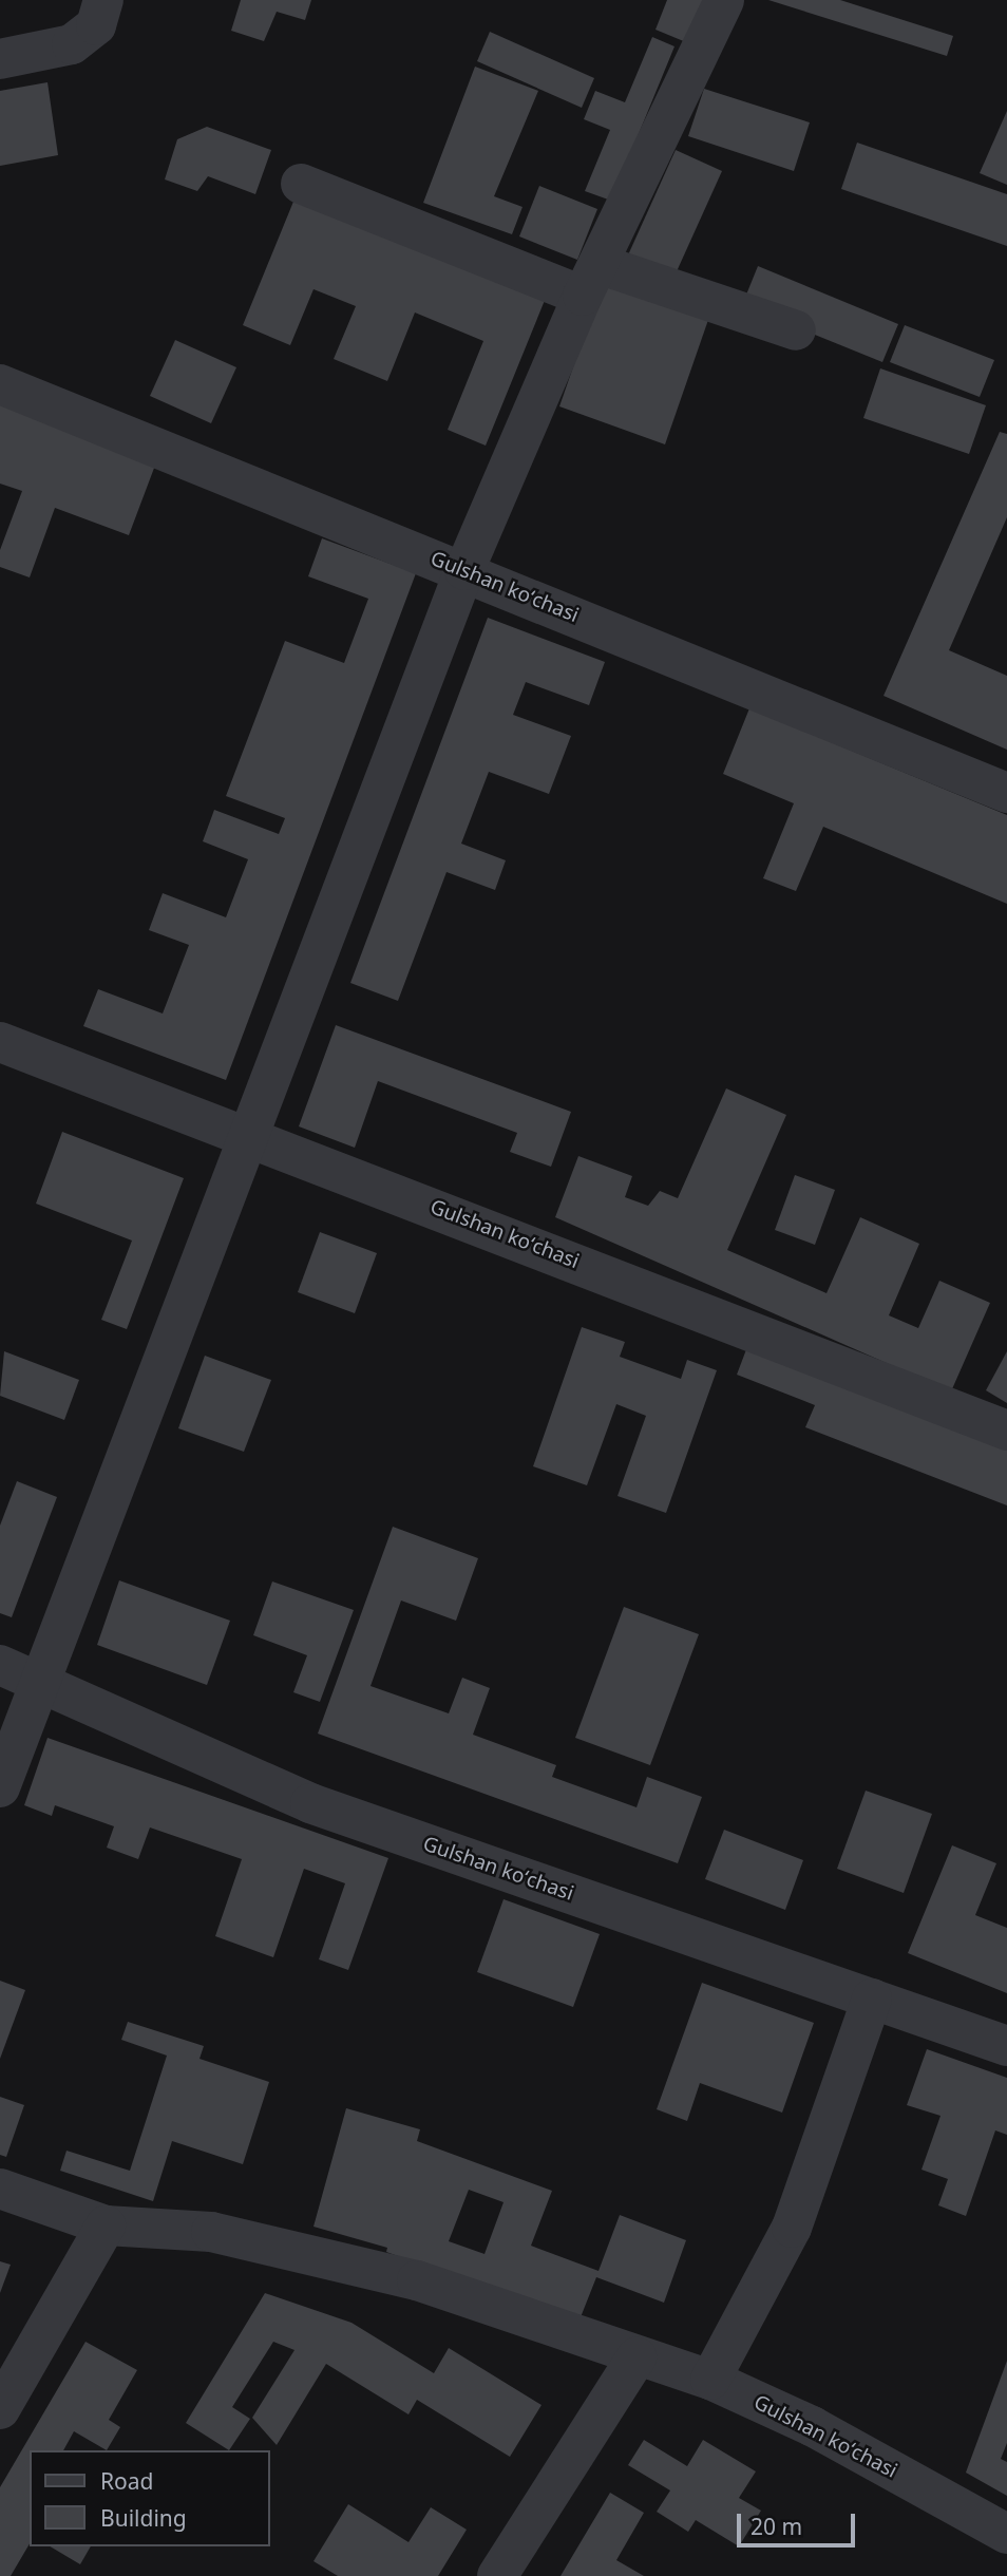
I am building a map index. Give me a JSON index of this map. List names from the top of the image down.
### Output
{
  "streets": {
    "street": ["Gulshan koʻchasi"]
  },
  "legend": ["Road", "Building"],
  "scale_bar": "20 m"
}
